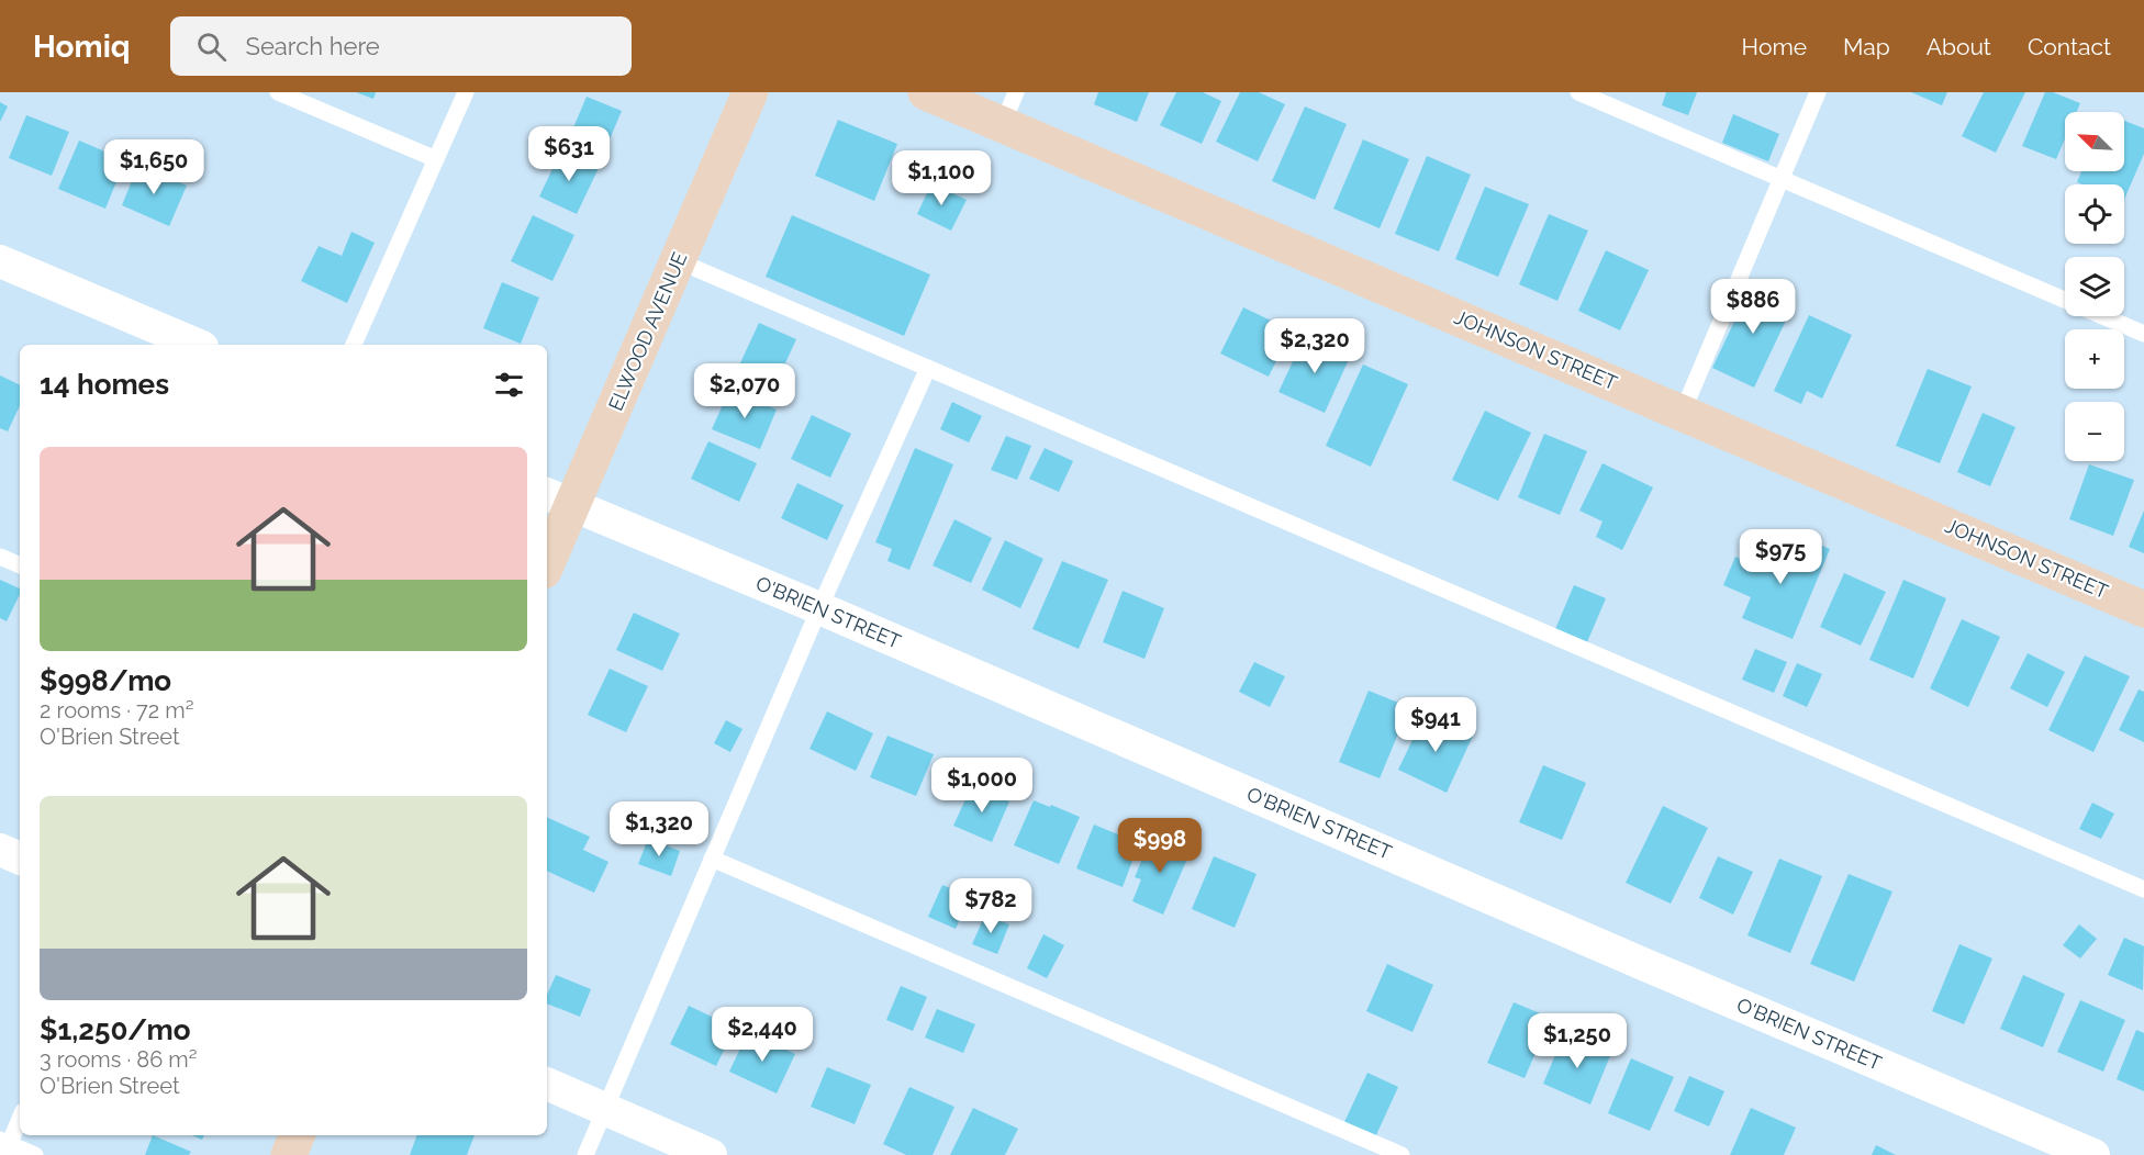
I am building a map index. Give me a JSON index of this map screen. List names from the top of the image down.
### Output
{
  "streets": {
    "street": ["ELWOOD AVENUE", "JOHNSON STREET", "O'BRIEN STREET"]
  },
  "crossings": [
    ["ELWOOD AVENUE", "O'BRIEN STREET"]
  ],
  "north": "top left",
  "page": {
    "header": "Homiq",
    "search": "Search here",
    "nav": [
      "Home",
      "Map",
      "About",
      "Contact"
    ],
    "map_buttons": ["+", "−"],
    "price": [
      "$631",
      "$1,650",
      "$1,100",
      "$886",
      "$2,320",
      "$2,070",
      "$975",
      "$941",
      "$1,000",
      "$1,320",
      "$998",
      "$782",
      "$2,440",
      "$1,250"
    ],
    "heading": "14 homes",
    "list": [
      {
        "name": "$998/mo",
        "note": "2 rooms · 72 m² · O'Brien Street"
      },
      {
        "name": "$1,250/mo",
        "note": "3 rooms · 86 m² · O'Brien Street"
      }
    ]
  }
}
